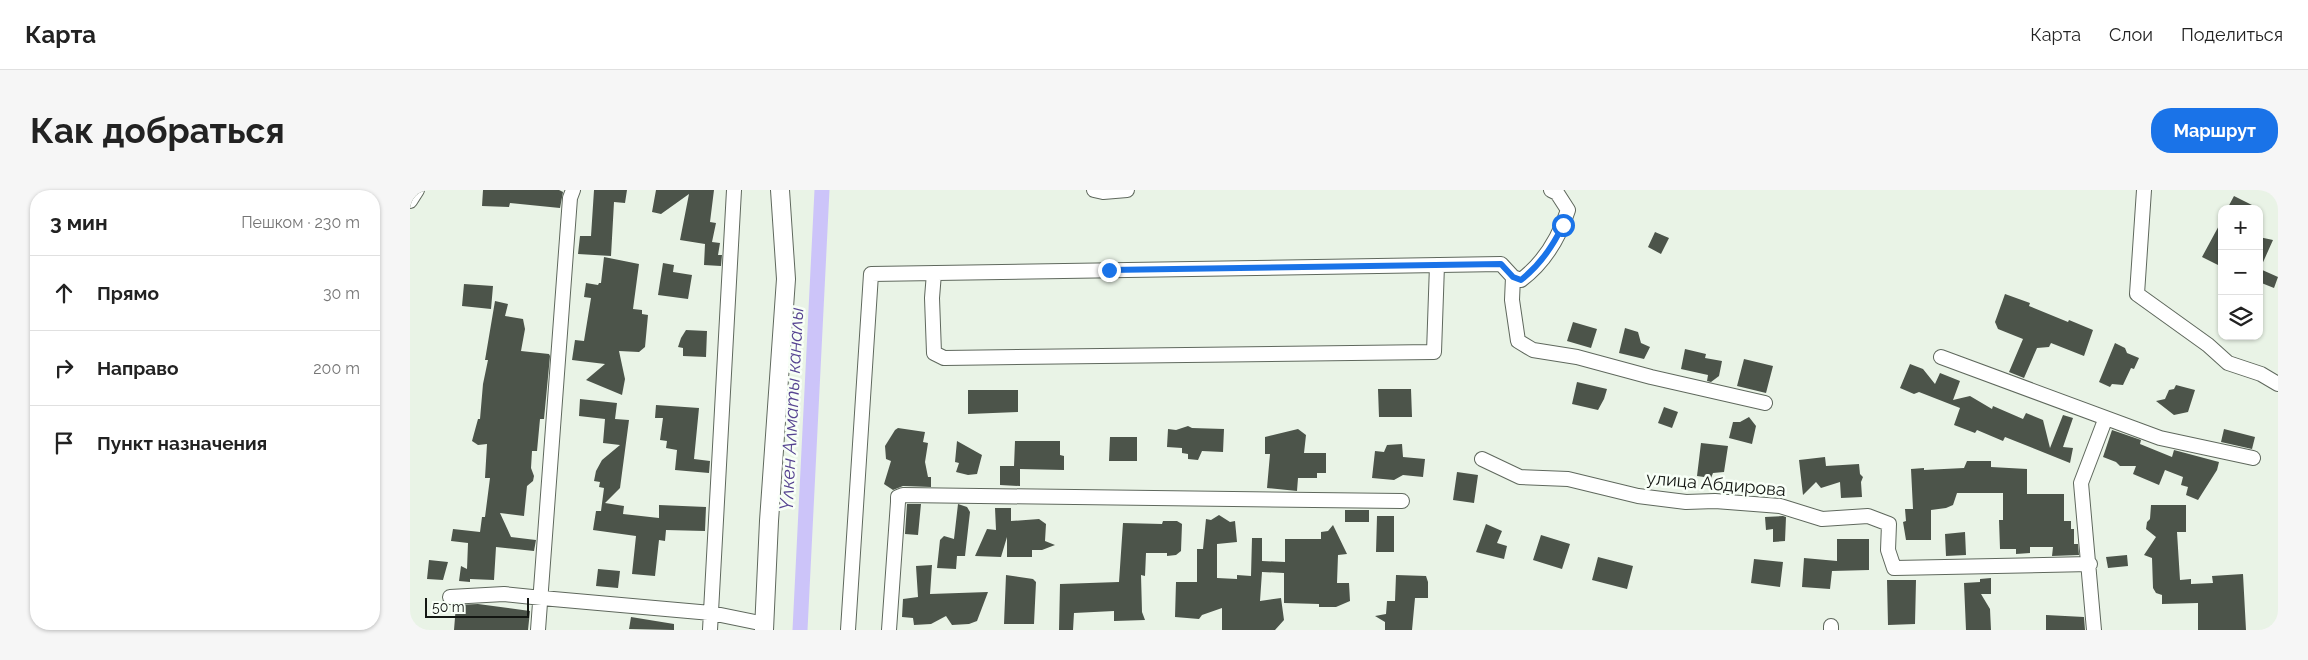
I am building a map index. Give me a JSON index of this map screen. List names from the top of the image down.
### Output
{
  "streets": {
    "street": ["улица Абдирова"]
  },
  "water": ["Үлкен Алматы каналы"],
  "scale_bar": "50 m",
  "page": {
    "header": "Карта",
    "nav": ["Карта", "Слои", "Поделиться"],
    "buttons": "Маршрут",
    "title": "Как добраться",
    "heading": ["3 мин", "Пешком · 230 m"],
    "map_buttons": ["+", "−"],
    "list": [
      ["Прямо", "30 m"],
      ["Направо", "200 m"],
      "Пункт назначения"
    ],
    "scale": "50 m"
  }
}
